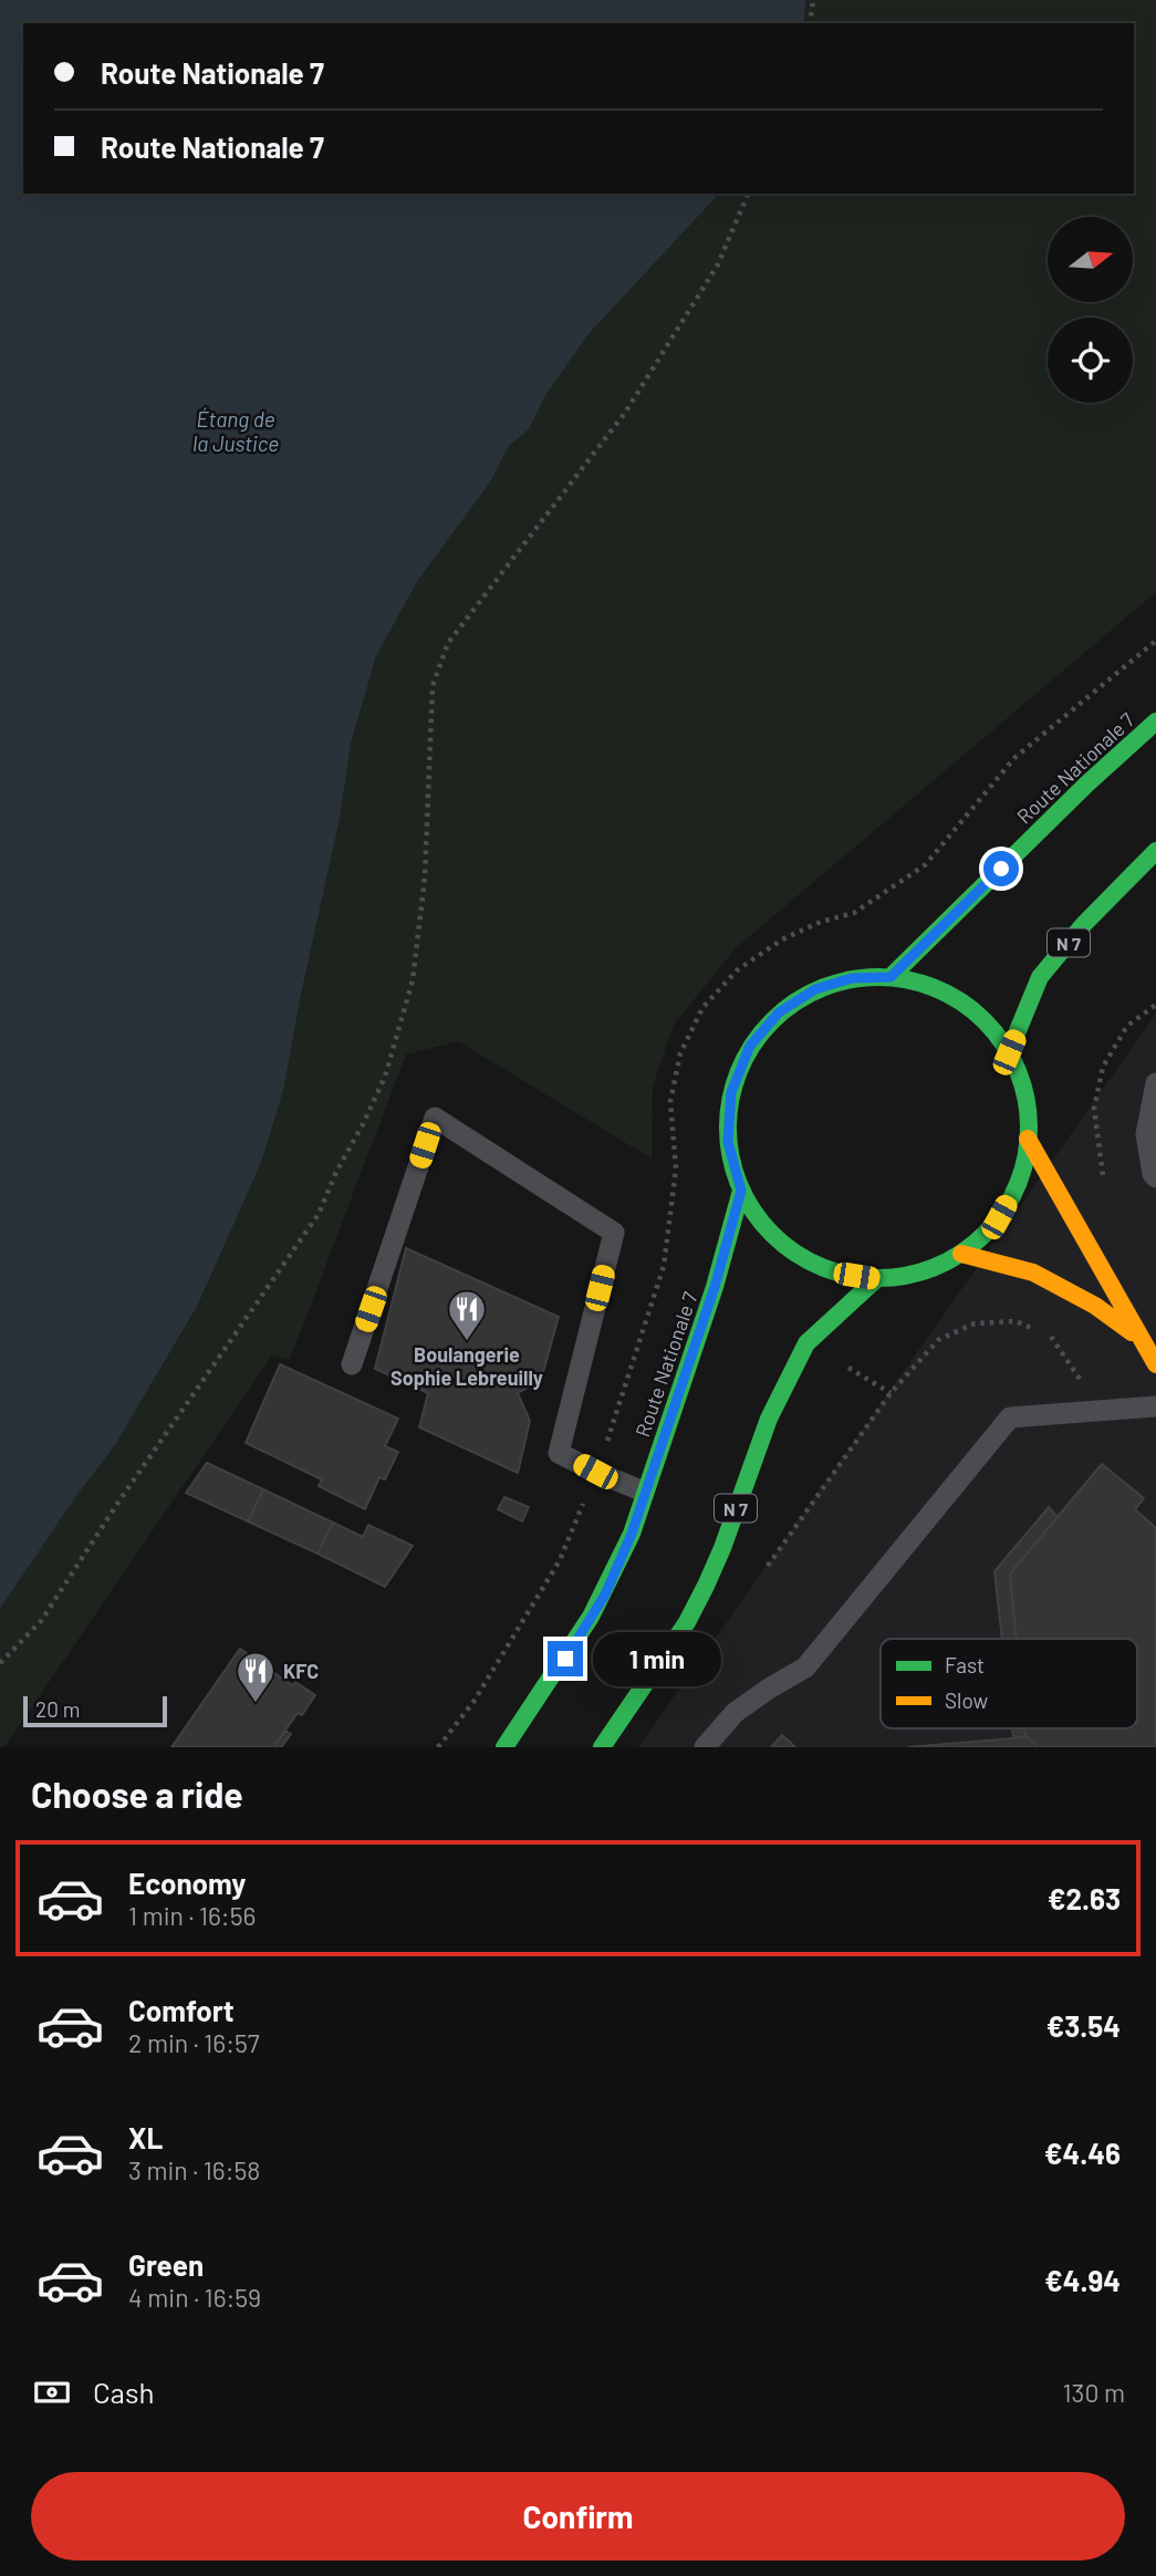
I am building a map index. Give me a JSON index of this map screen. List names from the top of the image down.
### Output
{
  "streets": {
    "main road": ["Route Nationale 7", "N 7"]
  },
  "water": ["Étang de la Justice"],
  "places": {
    "restaurant": ["Boulangerie Sophie Lebreuilly", "KFC"]
  },
  "legend": ["Fast", "Slow"],
  "scale_bar": "20 m",
  "north": "right",
  "page": {
    "banner": ["Route Nationale 7", "Route Nationale 7"],
    "bubble": "1 min",
    "scale": "20 m",
    "heading": "Choose a ride",
    "list": [
      {
        "name": "Economy",
        "note": "1 min · 16:56",
        "value": "€2.63"
      },
      {
        "name": "Comfort",
        "note": "2 min · 16:57",
        "value": "€3.54"
      },
      {
        "name": "XL",
        "note": "3 min · 16:58",
        "value": "€4.46"
      },
      {
        "name": "Green",
        "note": "4 min · 16:59",
        "value": "€4.94"
      }
    ],
    "pay": ["Cash", "130 m"],
    "buttons": "Confirm"
  }
}
